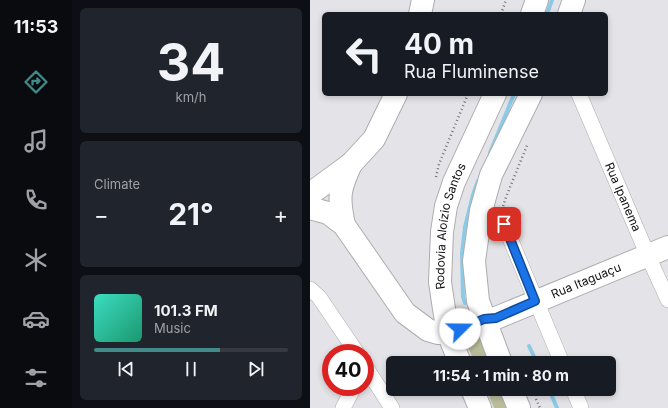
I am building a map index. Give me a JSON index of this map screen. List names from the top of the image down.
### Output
{
  "streets": {
    "street": ["Rua Ipanema", "Rodovia Aloízio Santos", "Rua Itaguaçu"]
  },
  "crossings": [
    ["Rua Ipanema", "Rua Itaguaçu"],
    ["Rodovia Aloízio Santos", "Rua Itaguaçu"]
  ],
  "page": {
    "tabs": "11:53",
    "tile": [
      ["34", "km/h"],
      "Climate"
    ],
    "turn": ["40 m", "Rua Fluminense"],
    "heat": ["−", "21°", "+"],
    "song": ["101.3 FM", "Music"],
    "limit": "40",
    "trip": "11:54 · 1 min · 80 m"
  }
}
